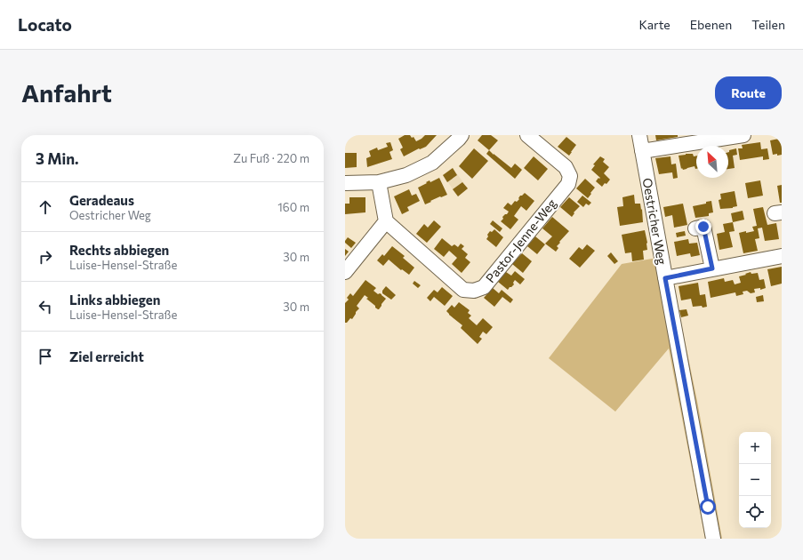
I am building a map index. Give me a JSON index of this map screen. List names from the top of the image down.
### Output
{
  "streets": {
    "street": ["Oestricher Weg", "Pastor-Jenne-Weg"]
  },
  "north": "top left",
  "page": {
    "header": "Locato",
    "nav": ["Karte", "Ebenen", "Teilen"],
    "buttons": "Route",
    "title": "Anfahrt",
    "heading": ["3 Min.", "Zu Fuß · 220 m"],
    "list": [
      ["Geradeaus", "Oestricher Weg", "160 m"],
      ["Rechts abbiegen", "Luise-Hensel-Straße", "30 m"],
      ["Links abbiegen", "Luise-Hensel-Straße", "30 m"],
      "Ziel erreicht"
    ],
    "map_buttons": ["+", "−"]
  }
}
